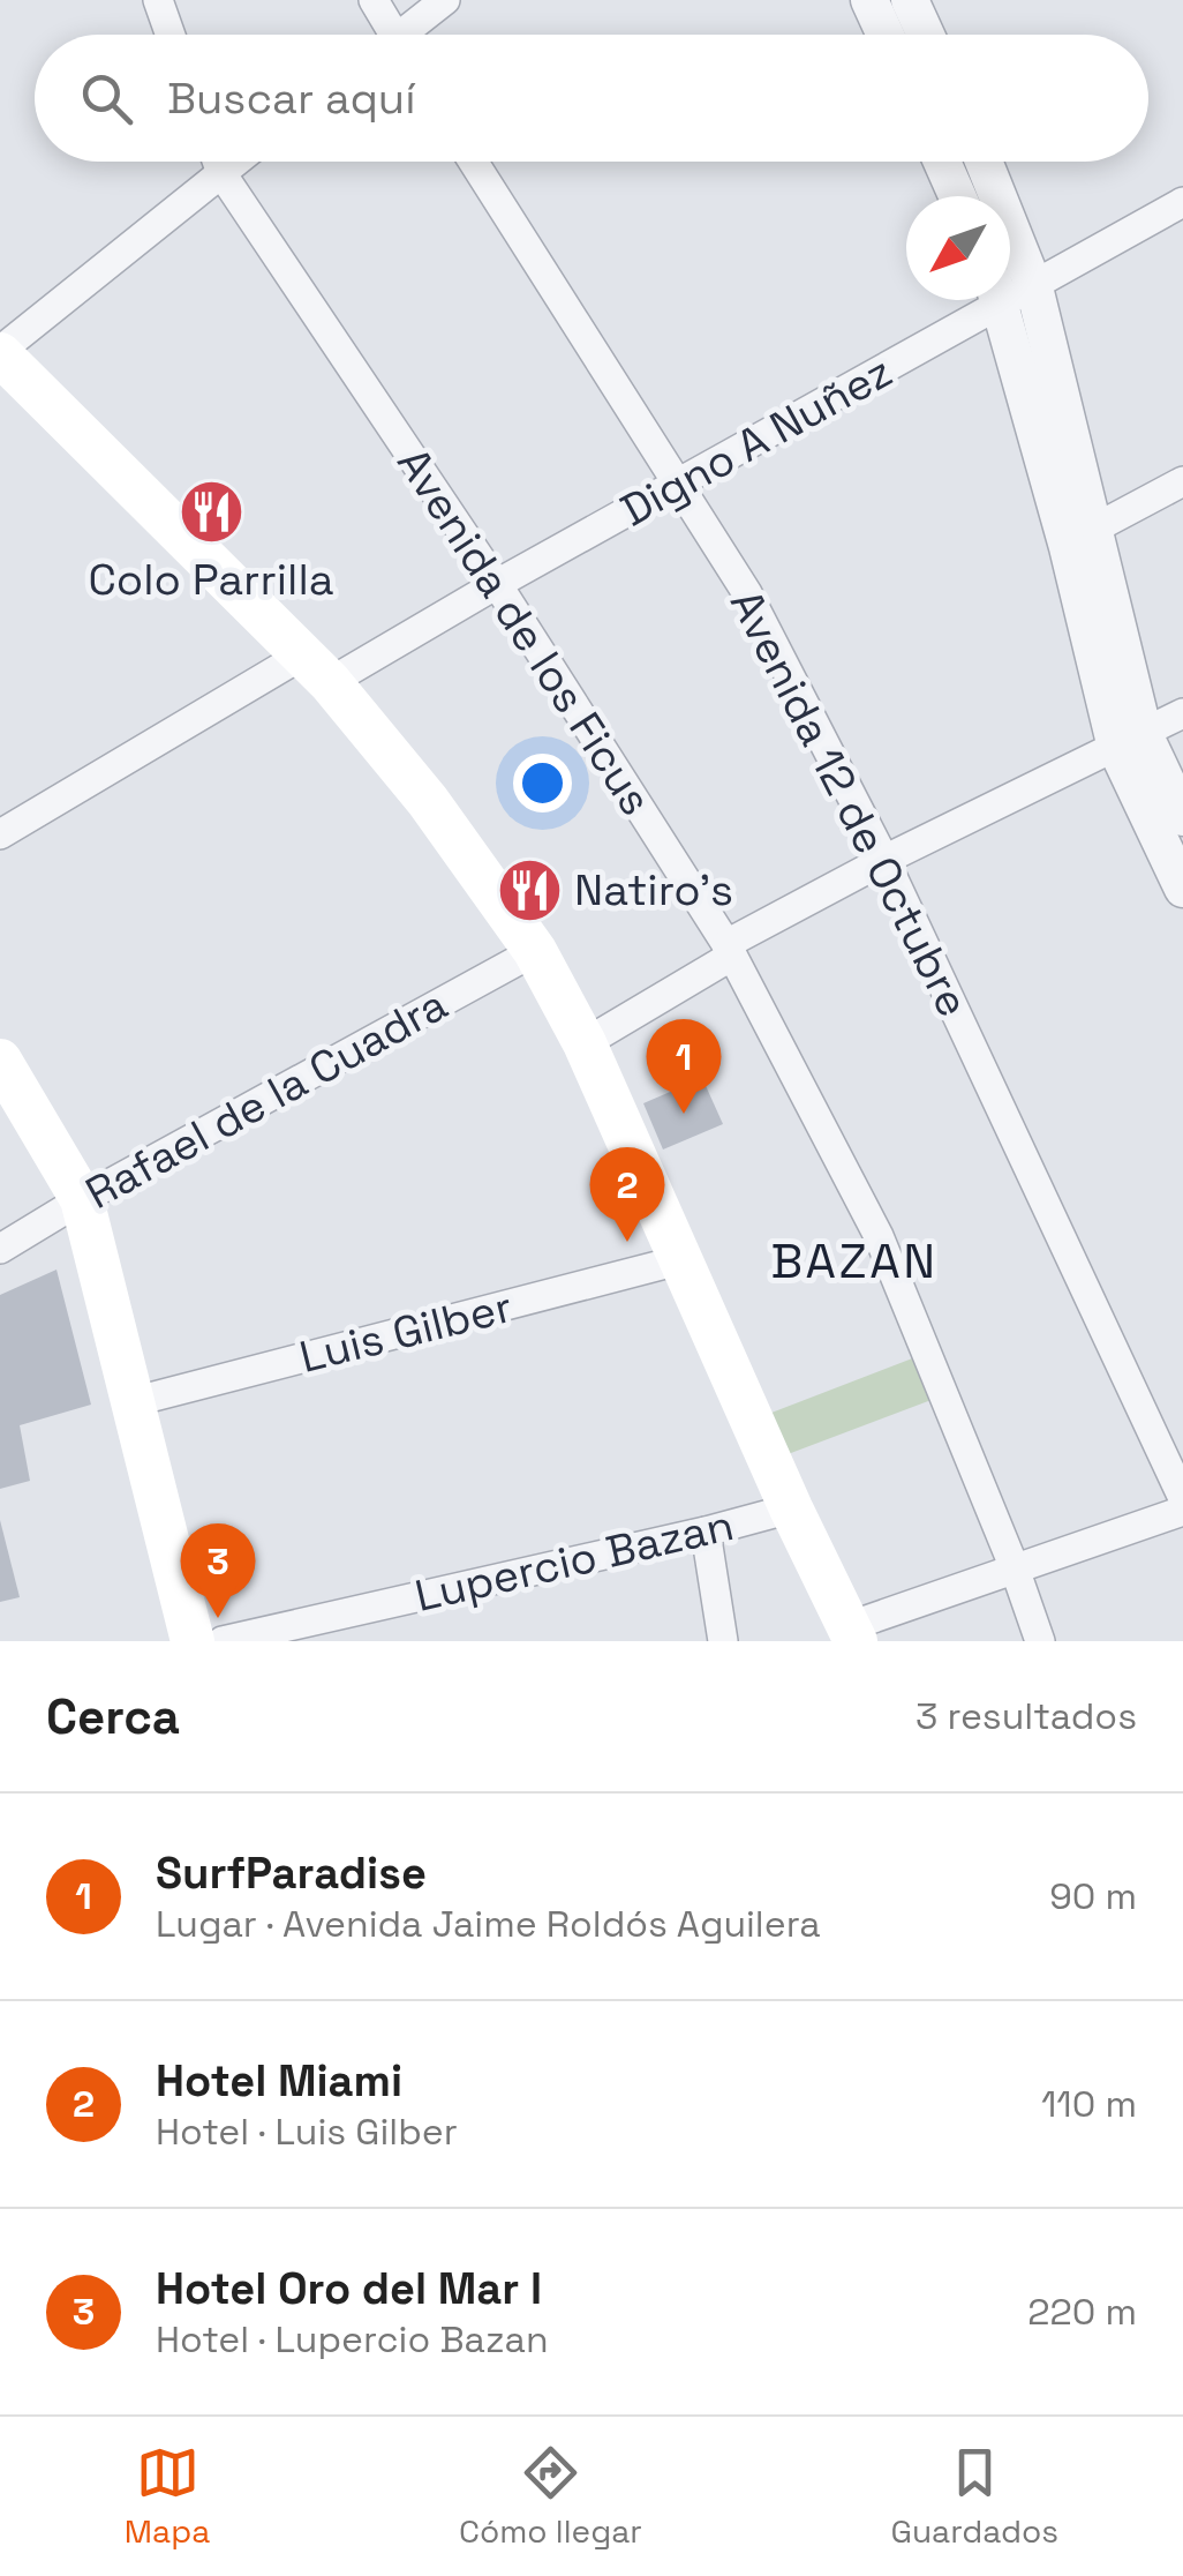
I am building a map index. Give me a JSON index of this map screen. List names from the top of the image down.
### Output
{
  "streets": {
    "street": [
      "Digno A Nuñez",
      "Avenida de los Ficus",
      "Avenida 12 de Octubre",
      "Rafael de la Cuadra",
      "Luis Gilber",
      "Lupercio Bazan"
    ]
  },
  "crossings": [
    ["Digno A Nuñez", "Avenida de los Ficus"],
    ["Digno A Nuñez", "Avenida 12 de Octubre"]
  ],
  "districts": ["BAZAN"],
  "places": {
    "restaurant": ["Colo Parrilla", "Natiro's"]
  },
  "north": "bottom left",
  "page": {
    "search": "Buscar aquí",
    "pins": ["1", "2", "3"],
    "heading": ["Cerca", "3 resultados"],
    "list": [
      {
        "mark": "1",
        "name": "SurfParadise",
        "note": "Lugar · Avenida Jaime Roldós Aguilera",
        "value": "90 m"
      },
      {
        "mark": "2",
        "name": "Hotel Miami",
        "note": "Hotel · Luis Gilber",
        "value": "110 m"
      },
      {
        "mark": "3",
        "name": "Hotel Oro del Mar I",
        "note": "Hotel · Lupercio Bazan",
        "value": "220 m"
      }
    ],
    "nav": ["Mapa", "Cómo llegar", "Guardados"]
  }
}
